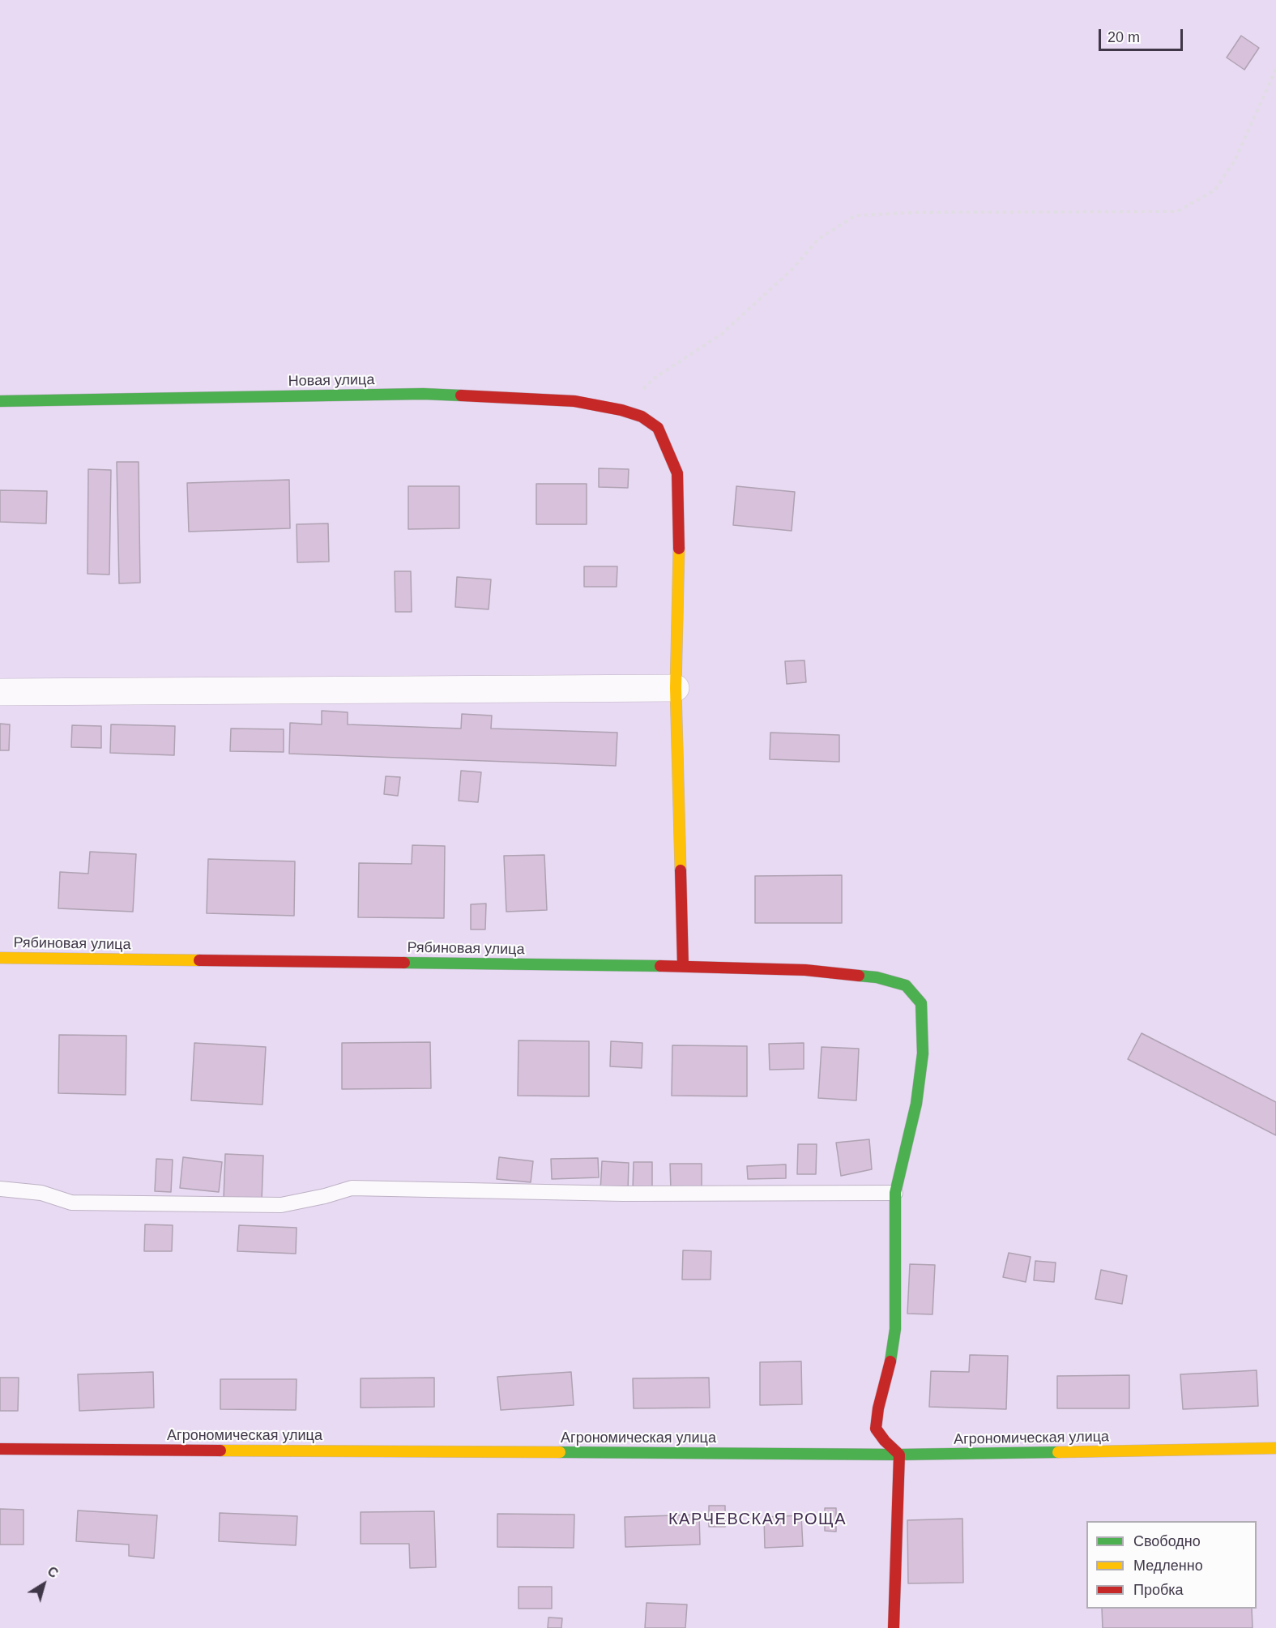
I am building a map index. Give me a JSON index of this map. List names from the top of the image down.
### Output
{
  "streets": {
    "street": ["Новая улица", "Рябиновая улица", "Агрономическая улица"]
  },
  "districts": ["КАРЧЕВСКАЯ РОЩА"],
  "legend": ["Свободно", "Медленно", "Пробка"],
  "scale_bar": "20 m",
  "north": "top right"
}
